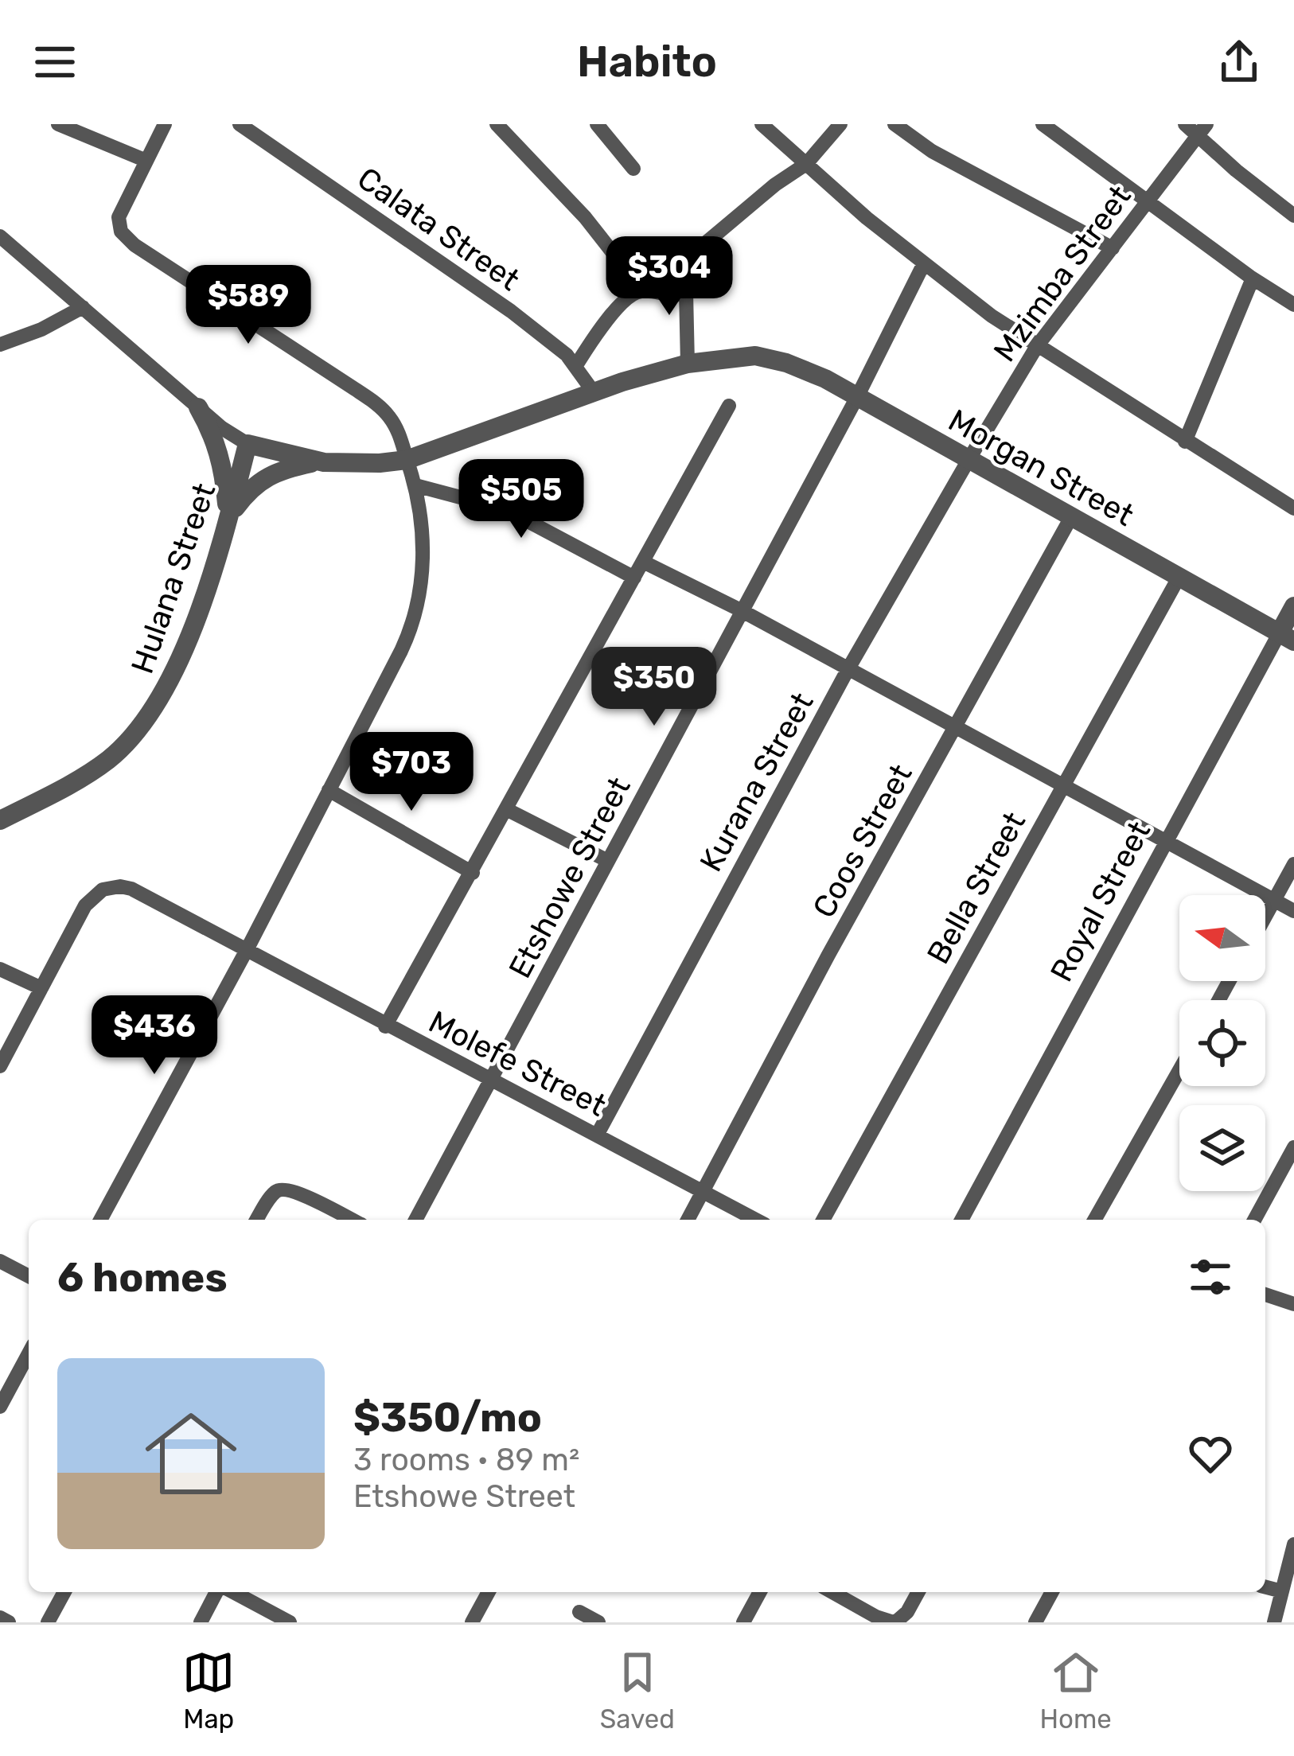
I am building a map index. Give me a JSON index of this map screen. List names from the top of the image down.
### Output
{
  "streets": {
    "street": [
      "Calata Street",
      "Mzimba Street",
      "Morgan Street",
      "Hulana Street",
      "Kurana Street",
      "Coos Street",
      "Etshowe Street",
      "Bella Street",
      "Royal Street",
      "Molefe Street"
    ]
  },
  "crossings": [
    ["Mzimba Street", "Morgan Street"],
    ["Mzimba Street", "Kurana Street"],
    ["Morgan Street", "Kurana Street"],
    ["Morgan Street", "Coos Street"],
    ["Morgan Street", "Etshowe Street"],
    ["Morgan Street", "Bella Street"],
    ["Morgan Street", "Royal Street"],
    ["Kurana Street", "Molefe Street"],
    ["Coos Street", "Molefe Street"],
    ["Etshowe Street", "Molefe Street"]
  ],
  "north": "left",
  "page": {
    "header": "Habito",
    "price": [
      "$304",
      "$589",
      "$505",
      "$350",
      "$703",
      "$436"
    ],
    "heading": "6 homes",
    "list": [
      {
        "name": "$350/mo",
        "note": "3 rooms · 89 m² · Etshowe Street"
      }
    ],
    "tabs": ["Map", "Saved", "Home"]
  }
}
